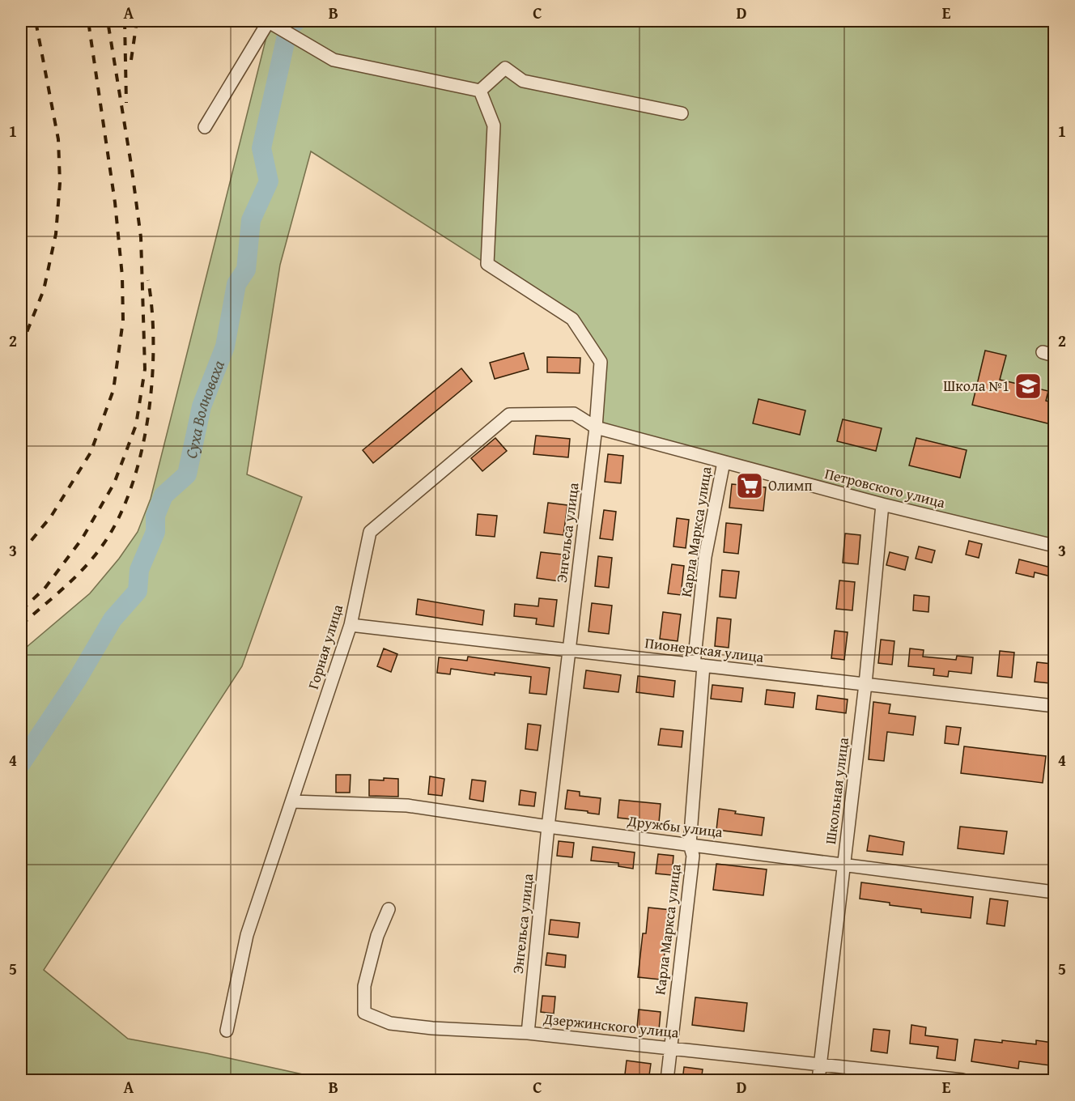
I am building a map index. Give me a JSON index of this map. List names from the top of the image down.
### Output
{
  "streets": {
    "street": [
      "Петровского улица",
      "Карла Маркса улица",
      "Энгельса улица",
      "Горная улица",
      "Пионерская улица",
      "Школьная улица",
      "Дружбы улица",
      "Дзержинского улица"
    ]
  },
  "crossings": [
    ["Петровского улица", "Карла Маркса улица"],
    ["Петровского улица", "Энгельса улица"],
    ["Петровского улица", "Горная улица"],
    ["Петровского улица", "Школьная улица"],
    ["Карла Маркса улица", "Пионерская улица"],
    ["Карла Маркса улица", "Дружбы улица"],
    ["Карла Маркса улица", "Дзержинского улица"],
    ["Энгельса улица", "Горная улица"],
    ["Энгельса улица", "Пионерская улица"],
    ["Энгельса улица", "Дружбы улица"],
    ["Энгельса улица", "Дзержинского улица"],
    ["Горная улица", "Пионерская улица"],
    ["Горная улица", "Дружбы улица"],
    ["Пионерская улица", "Школьная улица"],
    ["Школьная улица", "Дружбы улица"],
    ["Школьная улица", "Дзержинского улица"]
  ],
  "water": ["Суха Волноваха"],
  "places": {
    "school or university": ["Школа №1"],
    "supermarket": ["Олимп"]
  },
  "grid": {
    "columns": [
      "A",
      "B",
      "C",
      "D",
      "E"
    ],
    "rows": [
      "1",
      "2",
      "3",
      "4",
      "5"
    ]
  }
}
